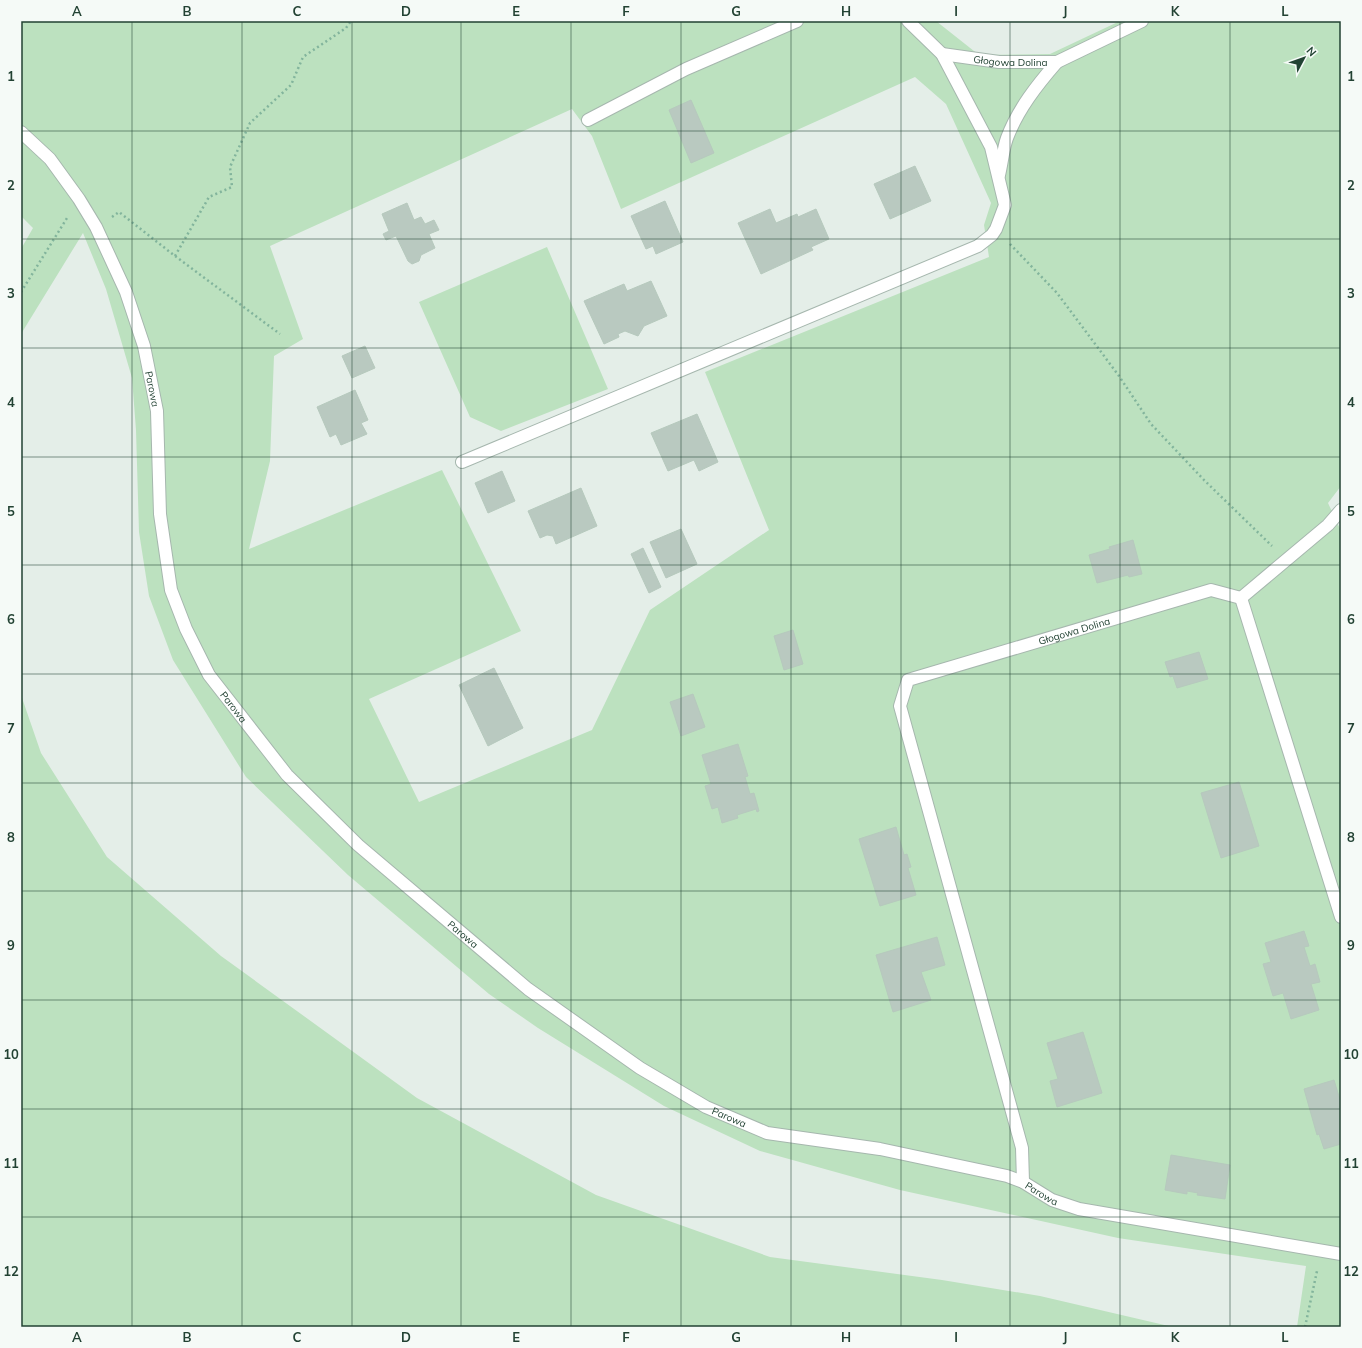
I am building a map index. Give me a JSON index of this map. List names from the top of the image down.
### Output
{
  "streets": {
    "street": ["Głogowa Dolina", "Parowa"]
  },
  "crossings": [
    ["Głogowa Dolina", "Parowa"]
  ],
  "north": "top right",
  "grid": {
    "columns": [
      "A",
      "B",
      "C",
      "D",
      "E",
      "F",
      "G",
      "H",
      "I",
      "J",
      "K",
      "L"
    ],
    "rows": [
      "1",
      "2",
      "3",
      "4",
      "5",
      "6",
      "7",
      "8",
      "9",
      "10",
      "11",
      "12"
    ]
  }
}
